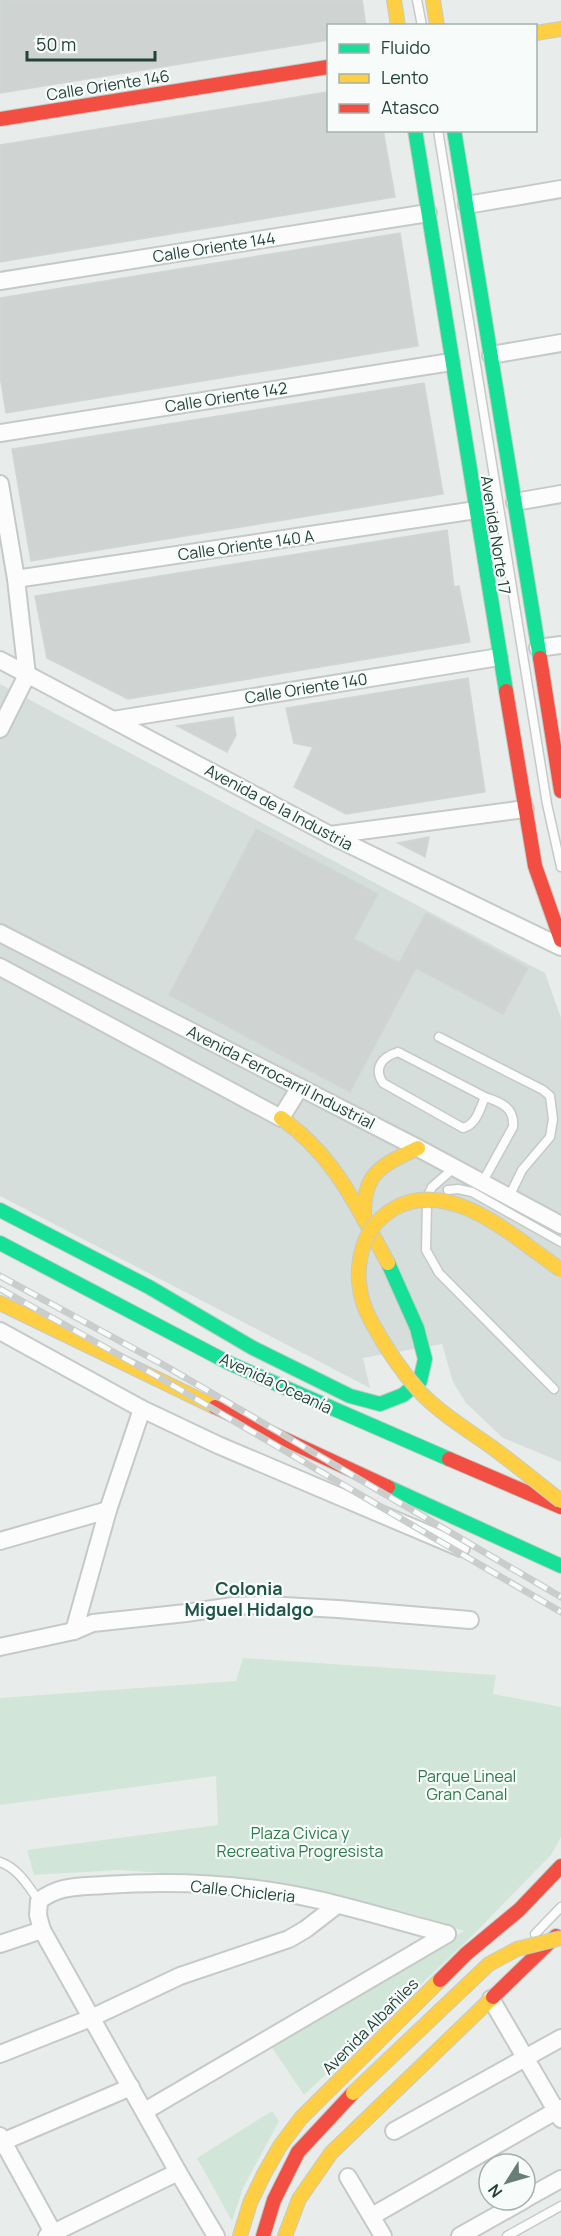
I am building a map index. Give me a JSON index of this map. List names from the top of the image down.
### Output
{
  "streets": {
    "main road": [
      "Calle Oriente 146",
      "Avenida Norte 17",
      "Avenida Oceanía",
      "Avenida Albañiles"
    ],
    "street": [
      "Calle Oriente 144",
      "Calle Oriente 142",
      "Calle Oriente 140 A",
      "Calle Oriente 140",
      "Avenida de la Industria",
      "Avenida Ferrocarril Industrial",
      "Calle Chicleria"
    ]
  },
  "crossings": [
    ["Calle Oriente 144", "Avenida Norte 17"],
    ["Calle Oriente 142", "Avenida Norte 17"],
    ["Avenida Norte 17", "Calle Oriente 140 A"],
    ["Avenida Norte 17", "Calle Oriente 140"],
    ["Calle Oriente 140", "Avenida de la Industria"],
    ["Avenida Ferrocarril Industrial", "Avenida Oceanía"]
  ],
  "districts": ["Colonia Miguel Hidalgo"],
  "parks": ["Parque Lineal Gran Canal", "Plaza Civica y Recreativa Progresista"],
  "legend": ["Fluido", "Lento", "Atasco"],
  "scale_bar": "50 m",
  "north": "bottom left"
}
